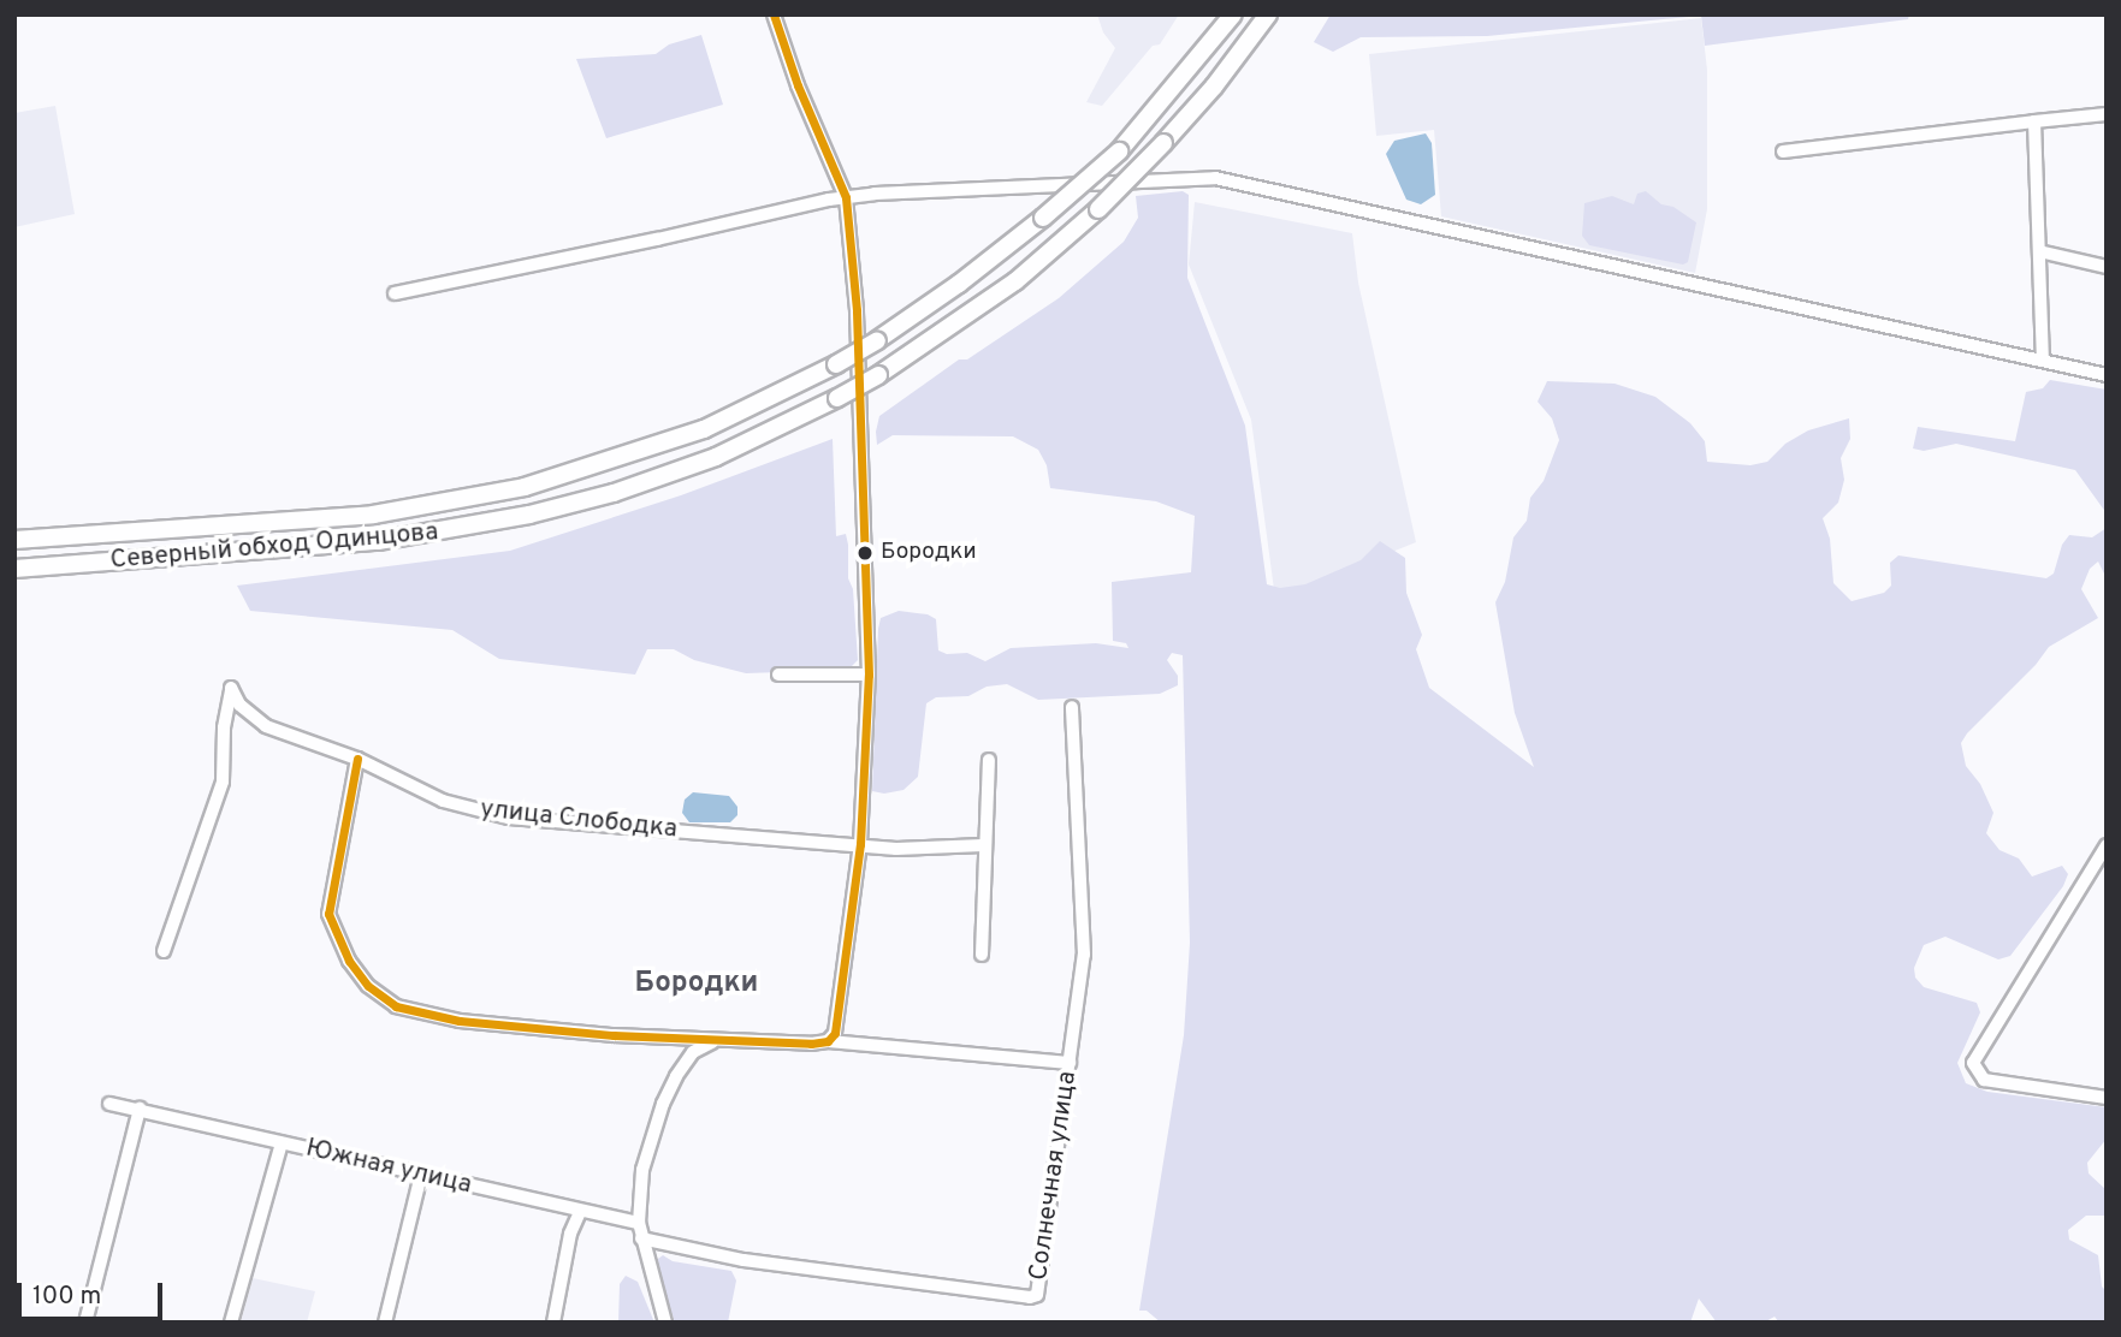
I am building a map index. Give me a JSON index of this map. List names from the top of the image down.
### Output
{
  "streets": {
    "highway": ["Северный обход Одинцова"],
    "street": ["улица Слободка", "Южная улица", "Солнечная улица"]
  },
  "crossings": [
    ["Южная улица", "Солнечная улица"]
  ],
  "districts": ["Бородки"],
  "places": ["Бородки"],
  "scale_bar": "100 m"
}
